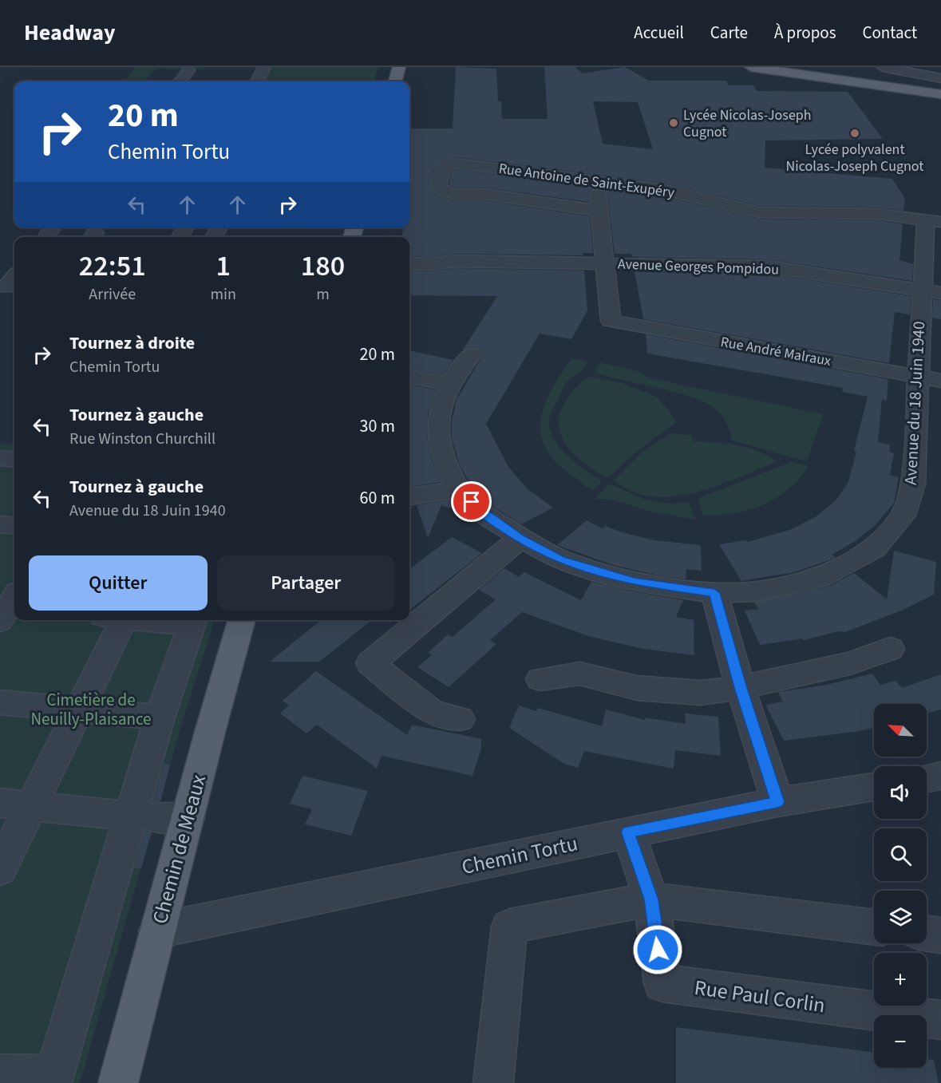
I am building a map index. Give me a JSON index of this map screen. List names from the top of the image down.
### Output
{
  "streets": {
    "main road": ["Chemin de Meaux"],
    "street": [
      "Rue Antoine de Saint-Exupéry",
      "Avenue Georges Pompidou",
      "Rue André Malraux",
      "Avenue du 18 Juin 1940",
      "Chemin Tortu",
      "Rue Paul Corlin"
    ]
  },
  "crossings": [
    ["Rue Antoine de Saint-Exupéry", "Avenue du 18 Juin 1940"],
    ["Avenue Georges Pompidou", "Rue André Malraux"],
    ["Avenue Georges Pompidou", "Avenue du 18 Juin 1940"],
    ["Rue André Malraux", "Avenue du 18 Juin 1940"],
    ["Chemin de Meaux", "Chemin Tortu"],
    ["Chemin Tortu", "Rue Paul Corlin"]
  ],
  "parks": ["Cimetière de Neuilly-Plaisance"],
  "places": ["Lycée Nicolas-Joseph Cugnot", "Lycée polyvalent Nicolas-Joseph Cugnot"],
  "north": "top left",
  "page": {
    "header": "Headway",
    "nav": [
      "Accueil",
      "Carte",
      "À propos",
      "Contact"
    ],
    "turn": ["20 m", "Chemin Tortu"],
    "eta": [
      "22:51",
      "Arrivée",
      "1",
      "min",
      "180",
      "m"
    ],
    "list": [
      {
        "name": "Tournez à droite",
        "note": "Chemin Tortu",
        "value": "20 m"
      },
      {
        "name": "Tournez à gauche",
        "note": "Rue Winston Churchill",
        "value": "30 m"
      },
      {
        "name": "Tournez à gauche",
        "note": "Avenue du 18 Juin 1940",
        "value": "60 m"
      }
    ],
    "buttons": ["Quitter", "Partager"],
    "map_buttons": ["+", "−"]
  }
}
